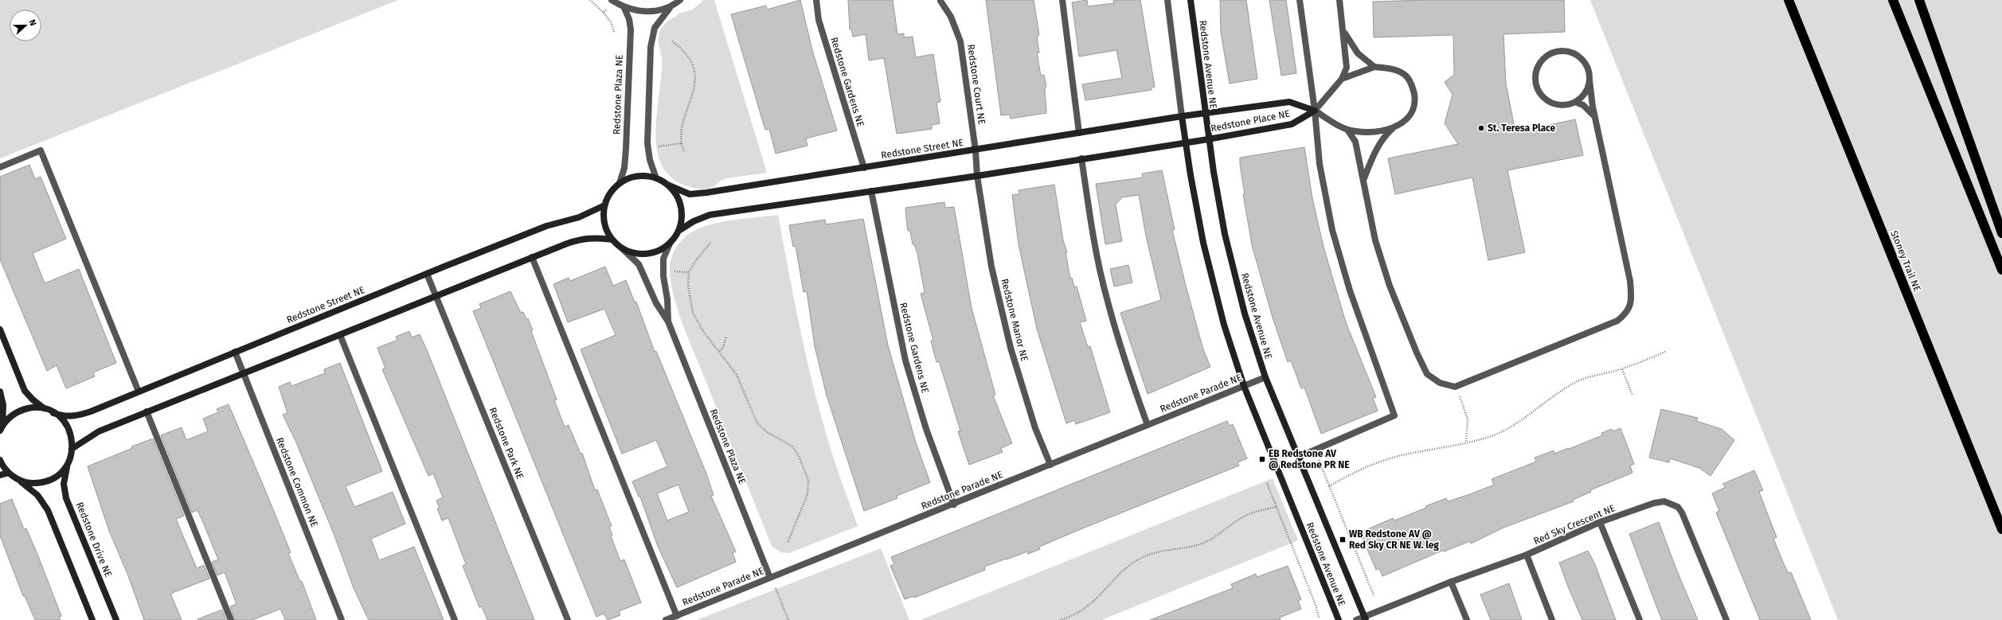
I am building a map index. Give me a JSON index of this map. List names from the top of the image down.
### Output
{
  "streets": {
    "highway": ["Stoney Trail NE"],
    "street": [
      "Redstone Avenue NE",
      "Redstone Gardens NE",
      "Redstone Court NE",
      "Redstone Plaza NE",
      "Redstone Place NE",
      "Redstone Street NE",
      "Redstone Manor NE",
      "Redstone Parade NE",
      "Redstone Park NE",
      "Redstone Common NE",
      "Red Sky Crescent NE",
      "Redstone Drive NE"
    ]
  },
  "crossings": [
    ["Redstone Avenue NE", "Redstone Place NE"],
    ["Redstone Avenue NE", "Redstone Street NE"],
    ["Redstone Avenue NE", "Redstone Parade NE"],
    ["Redstone Avenue NE", "Red Sky Crescent NE"],
    ["Redstone Gardens NE", "Redstone Street NE"],
    ["Redstone Gardens NE", "Redstone Parade NE"],
    ["Redstone Court NE", "Redstone Street NE"],
    ["Redstone Court NE", "Redstone Manor NE"],
    ["Redstone Plaza NE", "Redstone Street NE"],
    ["Redstone Plaza NE", "Redstone Parade NE"],
    ["Redstone Place NE", "Redstone Street NE"],
    ["Redstone Street NE", "Redstone Park NE"],
    ["Redstone Street NE", "Redstone Common NE"],
    ["Redstone Manor NE", "Redstone Parade NE"]
  ],
  "places": {
    "other": ["St. Teresa Place"],
    "transit": ["EB Redstone AV @ Redstone PR NE", "WB Redstone AV @ Red Sky CR NE W. leg"]
  },
  "north": "right"
}
